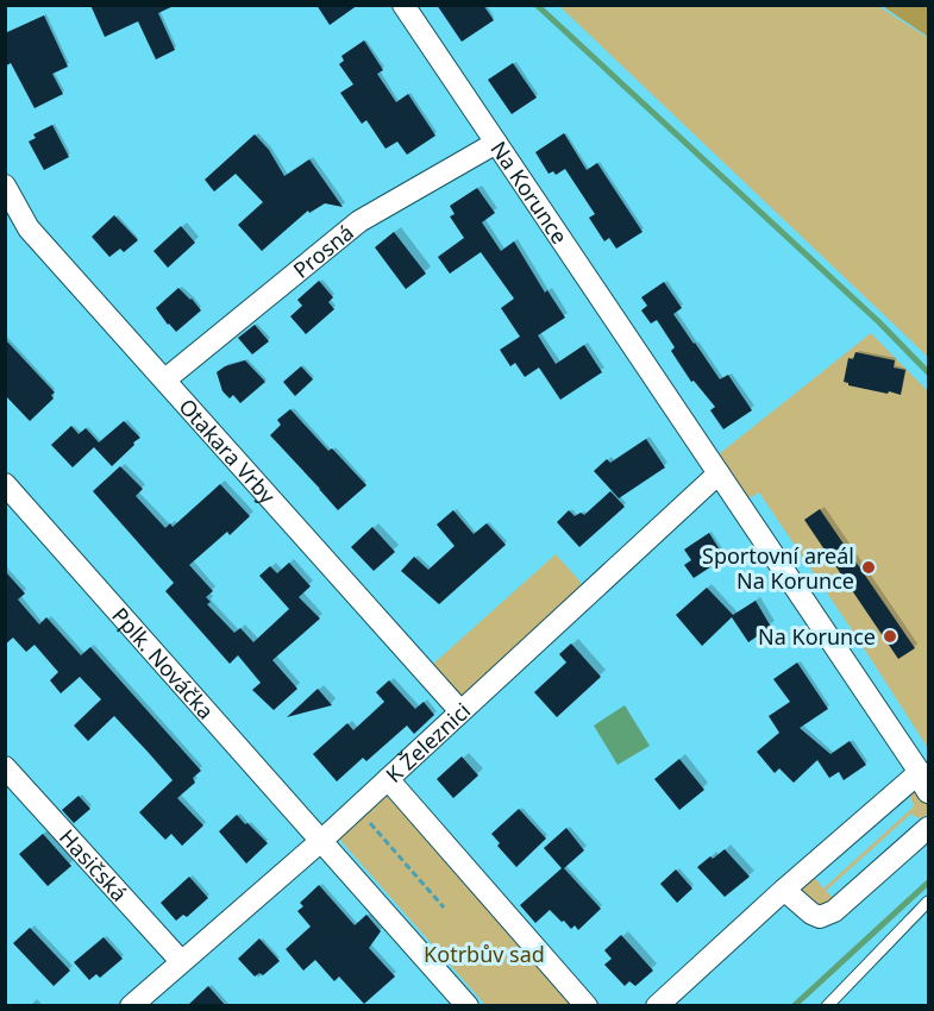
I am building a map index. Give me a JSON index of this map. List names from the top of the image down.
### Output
{
  "streets": {
    "street": [
      "Na Korunce",
      "Prosná",
      "Otakara Vrby",
      "Pplk. Nováčka",
      "K Železnici",
      "Hasičská"
    ]
  },
  "crossings": [
    ["Na Korunce", "Prosná"],
    ["Na Korunce", "K Železnici"],
    ["Prosná", "Otakara Vrby"],
    ["Otakara Vrby", "K Železnici"],
    ["Pplk. Nováčka", "K Železnici"],
    ["K Železnici", "Hasičská"]
  ],
  "parks": ["Kotrbův sad"],
  "places": ["Sportovní areál Na Korunce", "Na Korunce"]
}
